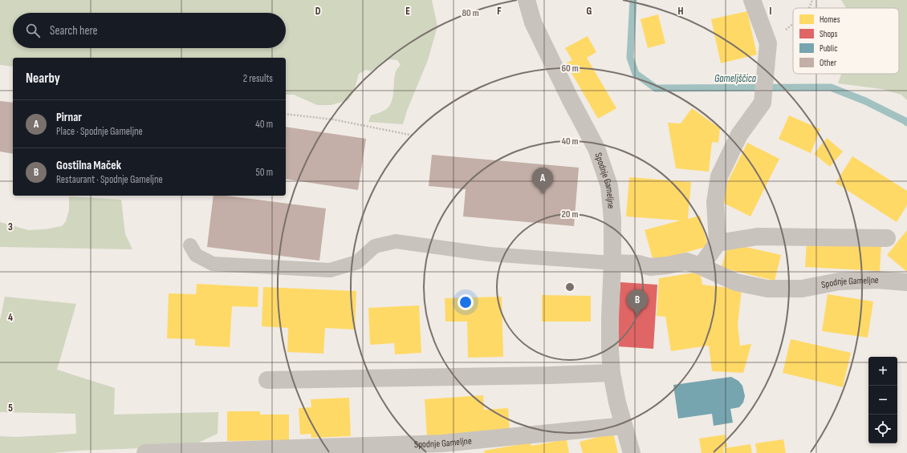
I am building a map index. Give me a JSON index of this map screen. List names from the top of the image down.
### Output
{
  "streets": {
    "street": ["Spodnje Gameljne"]
  },
  "water": ["Gameljščica"],
  "legend": [
    "Homes",
    "Shops",
    "Public",
    "Other"
  ],
  "page": {
    "search": "Search here",
    "heading": ["Nearby", "2 results"],
    "list": [
      {
        "mark": "A",
        "name": "Pirnar",
        "note": "Place · Spodnje Gameljne",
        "value": "40 m"
      },
      {
        "mark": "B",
        "name": "Gostilna Maček",
        "note": "Restaurant · Spodnje Gameljne",
        "value": "50 m"
      }
    ],
    "pins": ["A", "B"],
    "map_buttons": ["+", "−"]
  },
  "grid": {
    "columns": [
      "D",
      "E",
      "F",
      "G",
      "H",
      "I"
    ],
    "rows": ["3", "4", "5"]
  },
  "rings": [
    "80 m",
    "60 m",
    "40 m",
    "20 m"
  ]
}
